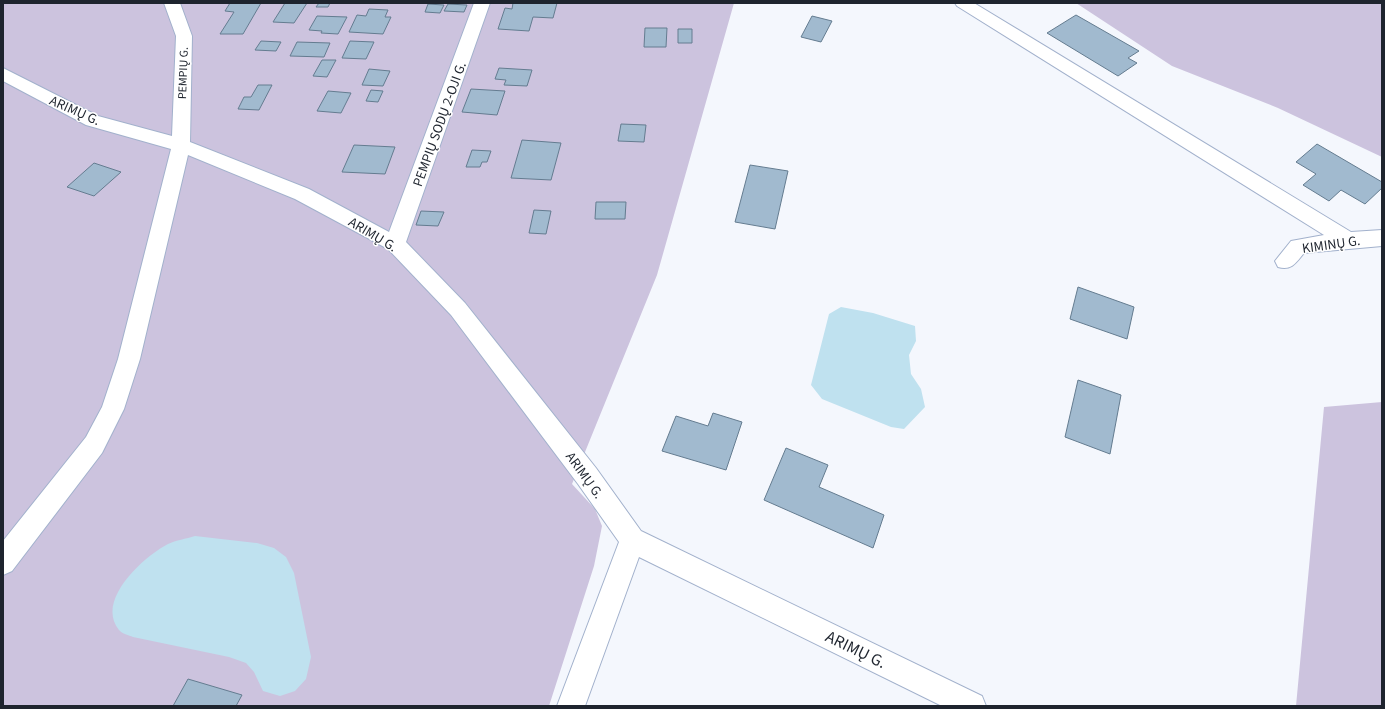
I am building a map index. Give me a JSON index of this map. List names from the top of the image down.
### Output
{
  "streets": {
    "street": [
      "PEMPIŲ G.",
      "ARIMŲ G.",
      "PEMPIŲ SODŲ 2-OJI G.",
      "KIMINŲ G."
    ]
  },
  "crossings": [
    ["PEMPIŲ G.", "ARIMŲ G."],
    ["ARIMŲ G.", "PEMPIŲ SODŲ 2-OJI G."]
  ]
}
